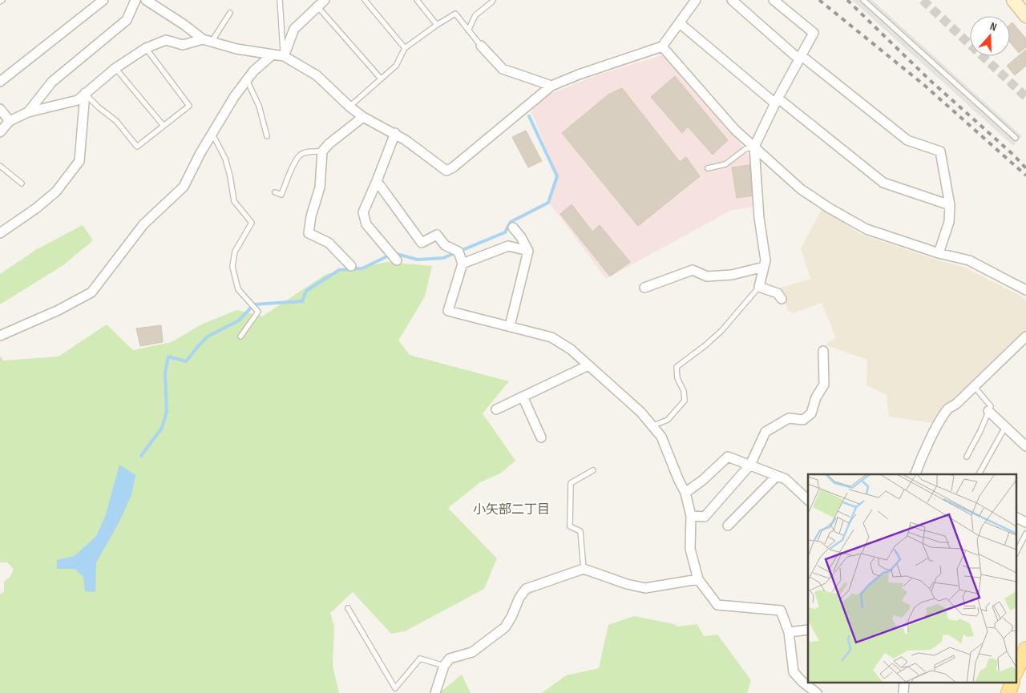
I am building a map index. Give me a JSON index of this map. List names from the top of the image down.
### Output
{
  "districts": ["小矢部二丁目"],
  "north": "top"
}
